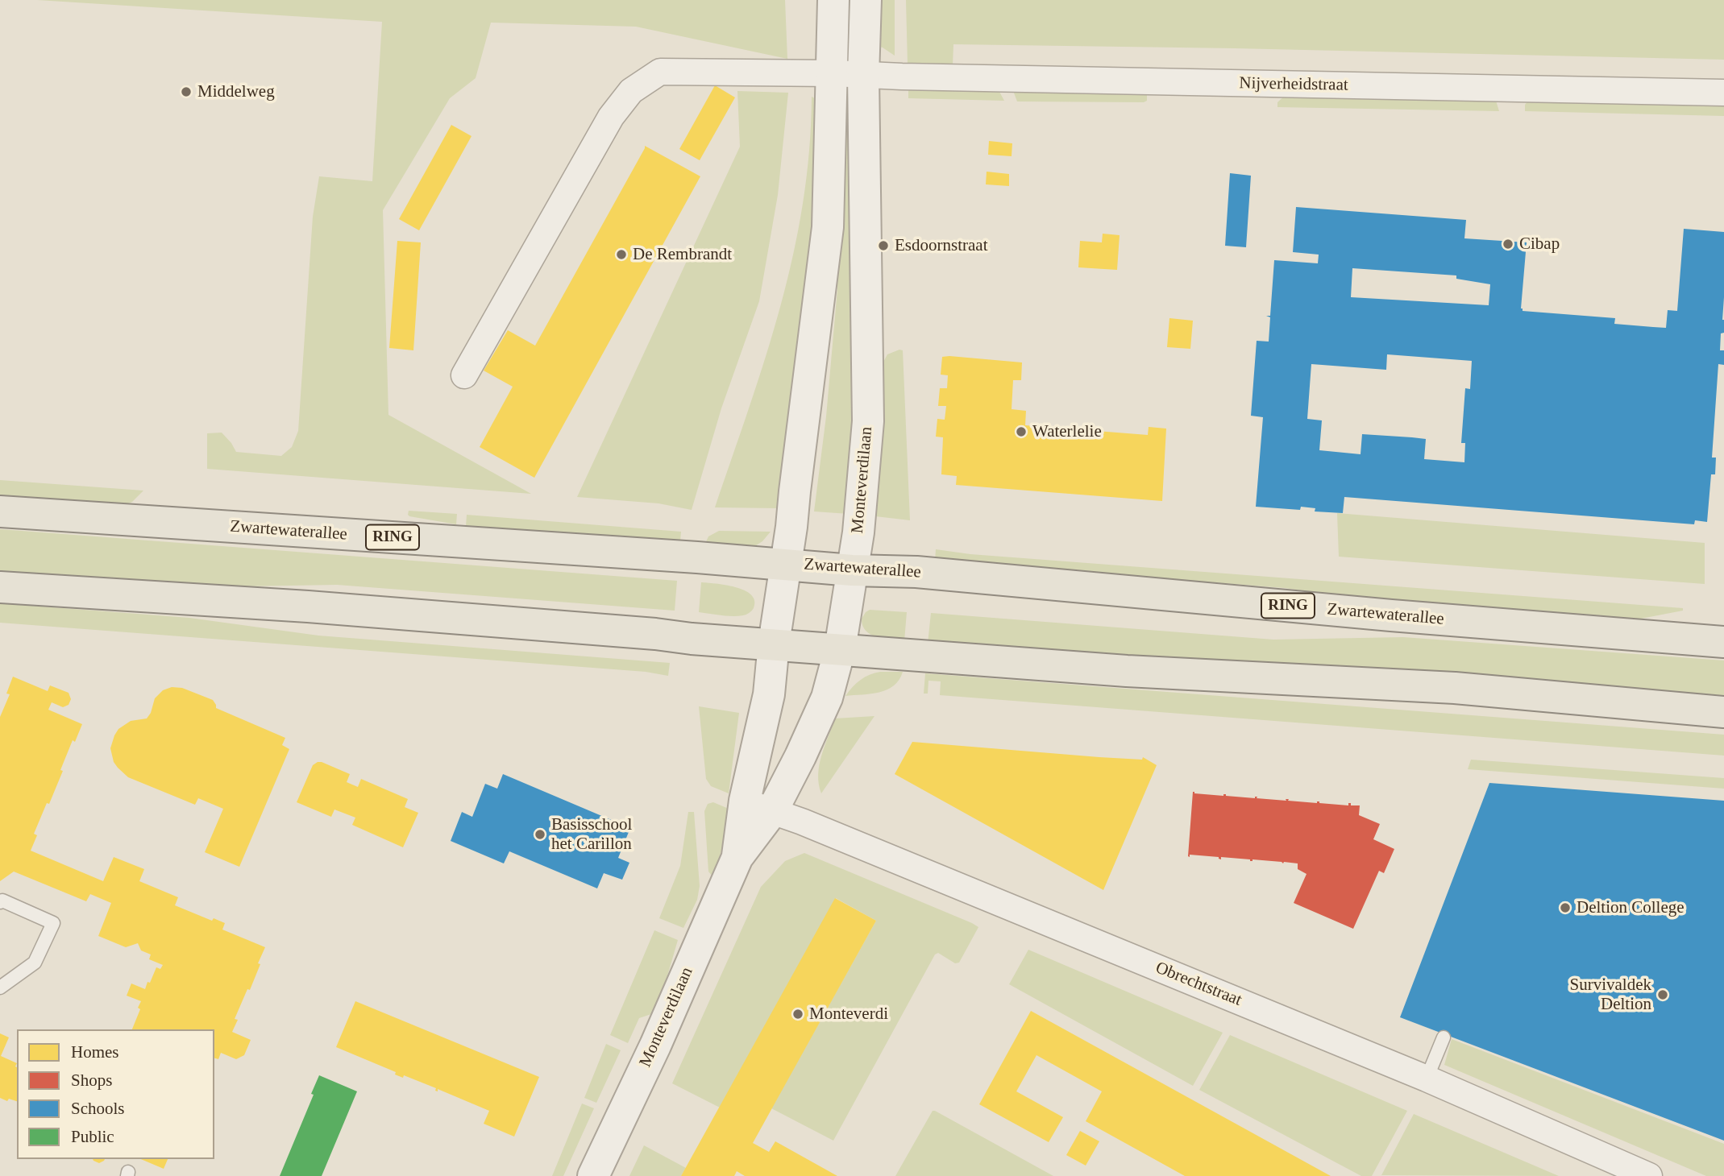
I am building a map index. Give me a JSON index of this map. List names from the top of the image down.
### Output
{
  "streets": {
    "main road": ["Zwartewaterallee", "RING"],
    "street": ["Nijverheidstraat", "Monteverdilaan", "Obrechtstraat"]
  },
  "crossings": [
    ["Nijverheidstraat", "Monteverdilaan"],
    ["Monteverdilaan", "Zwartewaterallee"],
    ["Monteverdilaan", "Obrechtstraat"]
  ],
  "places": [
    "Middelweg",
    "Cibap",
    "Esdoornstraat",
    "De Rembrandt",
    "Waterlelie",
    "Basisschool het Carillon",
    "Deltion College",
    "Survivaldek Deltion",
    "Monteverdi"
  ],
  "legend": [
    "Homes",
    "Shops",
    "Schools",
    "Public"
  ]
}
